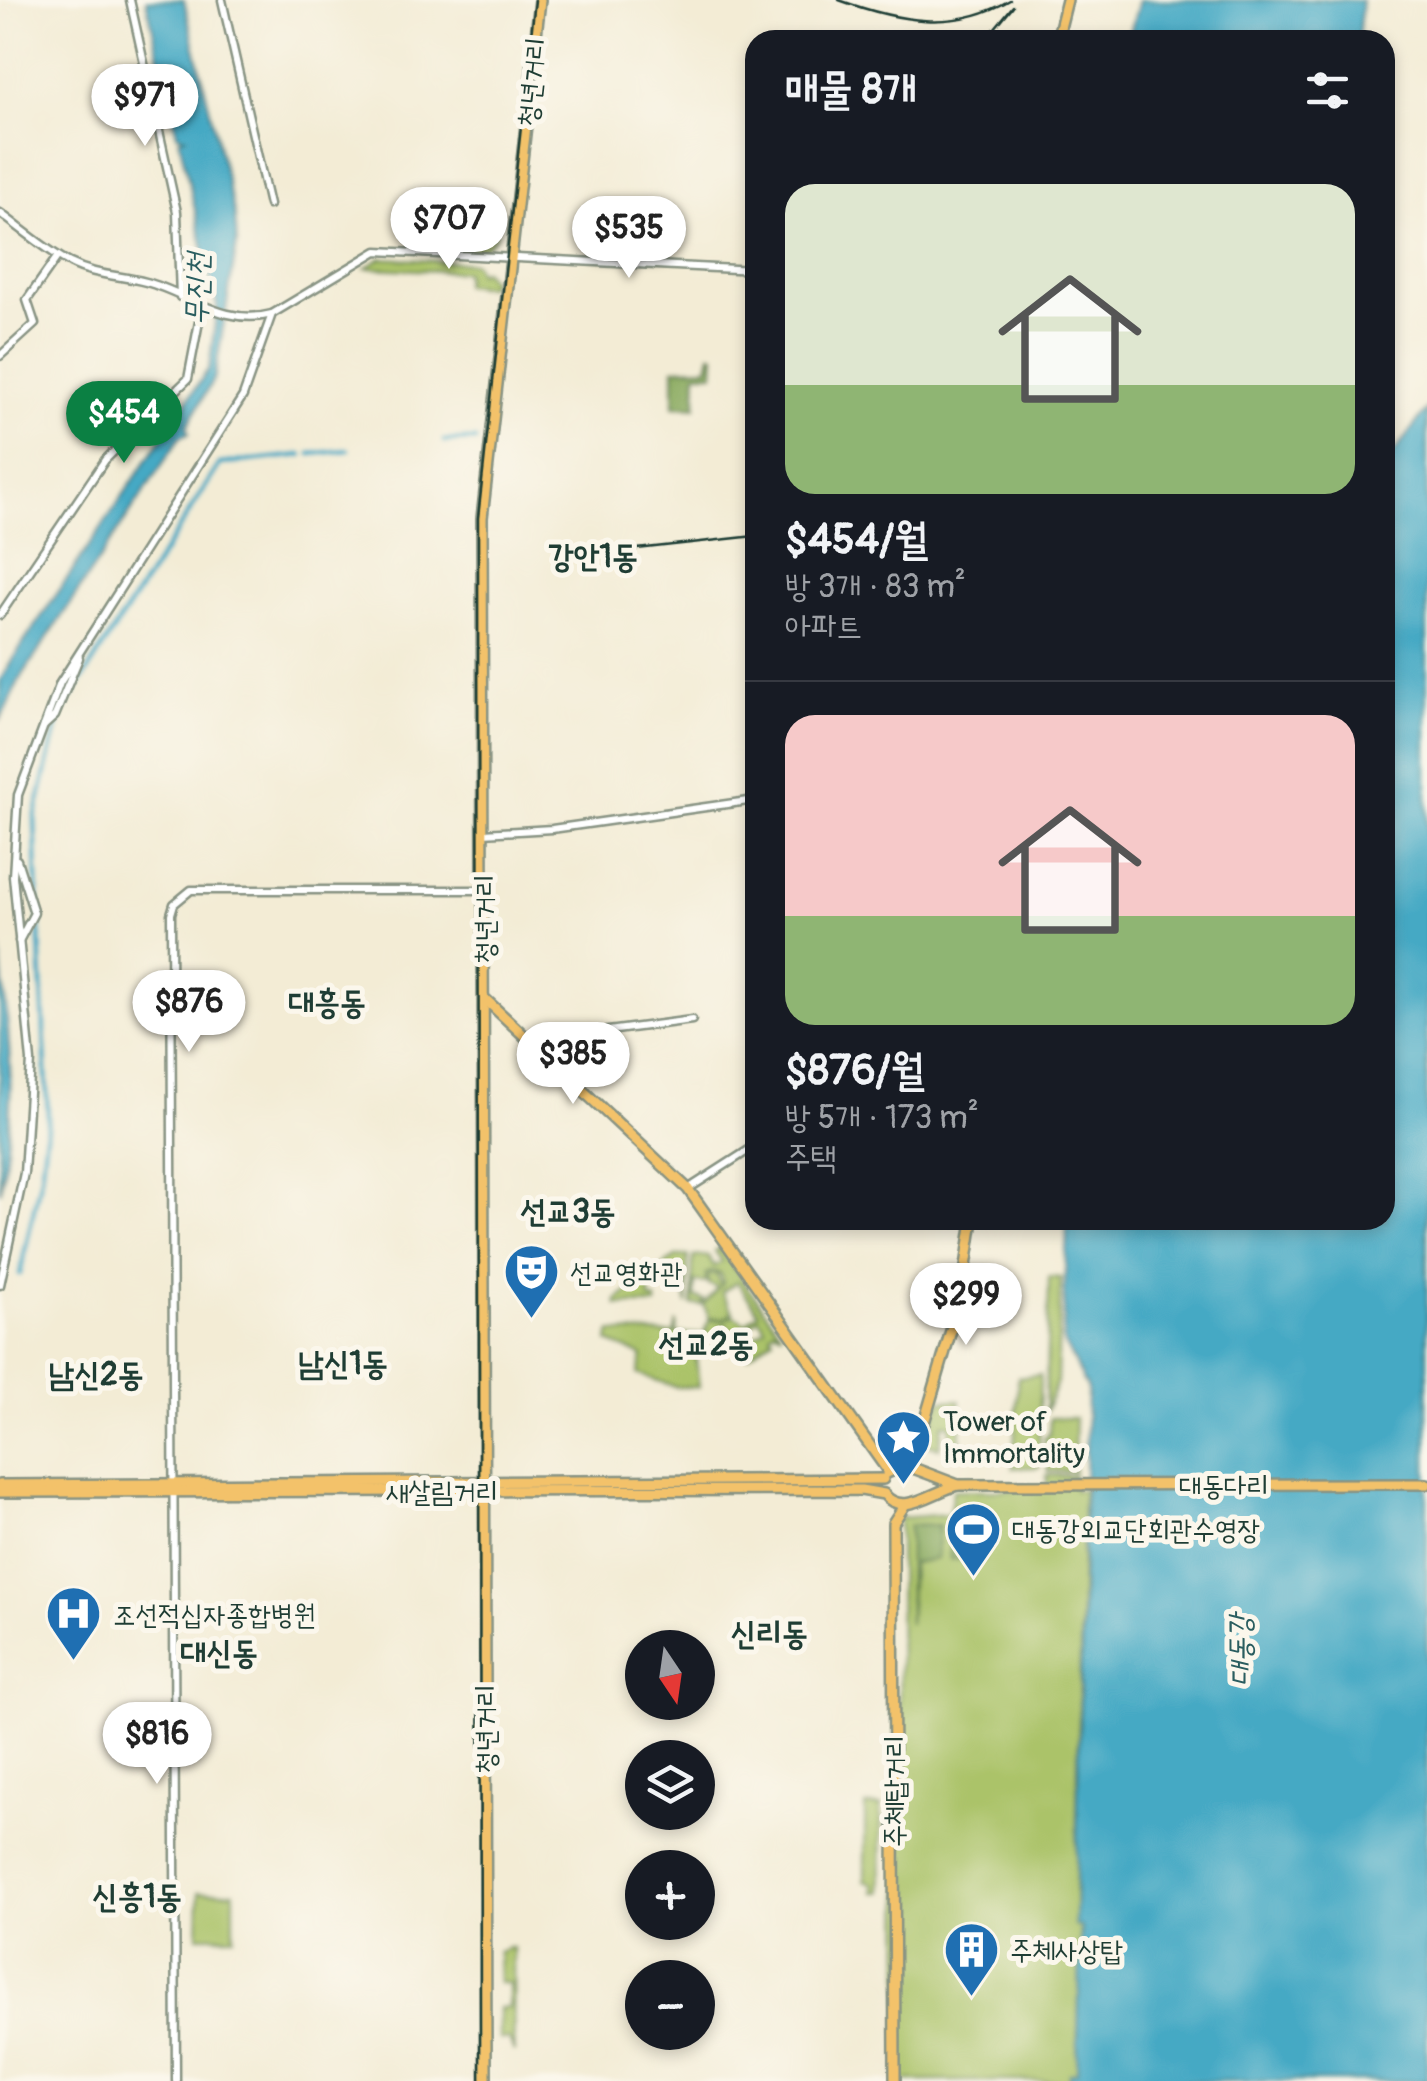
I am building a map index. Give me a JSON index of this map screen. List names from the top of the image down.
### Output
{
  "streets": {
    "main road": [
      "청년거리",
      "대동다리",
      "새살림거리",
      "주체탑거리"
    ]
  },
  "crossings": [
    ["청년거리", "새살림거리"],
    ["새살림거리", "주체탑거리"]
  ],
  "districts": [
    "강안1동",
    "대흥동",
    "선교3동",
    "선교2동",
    "남신1동",
    "남신2동",
    "신리동",
    "대신동",
    "신흥1동"
  ],
  "water": ["무진천", "대동강"],
  "places": {
    "theatre": ["선교영화관"],
    "place": ["Tower of Immortality"],
    "sports": ["대동강외교단회관수영장"],
    "hospital": ["조선적십자종합병원"],
    "building": ["주체사상탑"]
  },
  "north": "bottom",
  "page": {
    "heading": "매물 8개",
    "price": [
      "$971",
      "$707",
      "$535",
      "$454",
      "$876",
      "$385",
      "$299",
      "$816"
    ],
    "list": [
      {
        "name": "$454/월",
        "note": "방 3개 · 83 m² · 아파트"
      },
      {
        "name": "$876/월",
        "note": "방 5개 · 173 m² · 주택"
      }
    ],
    "map_buttons": ["+", "−"]
  }
}
